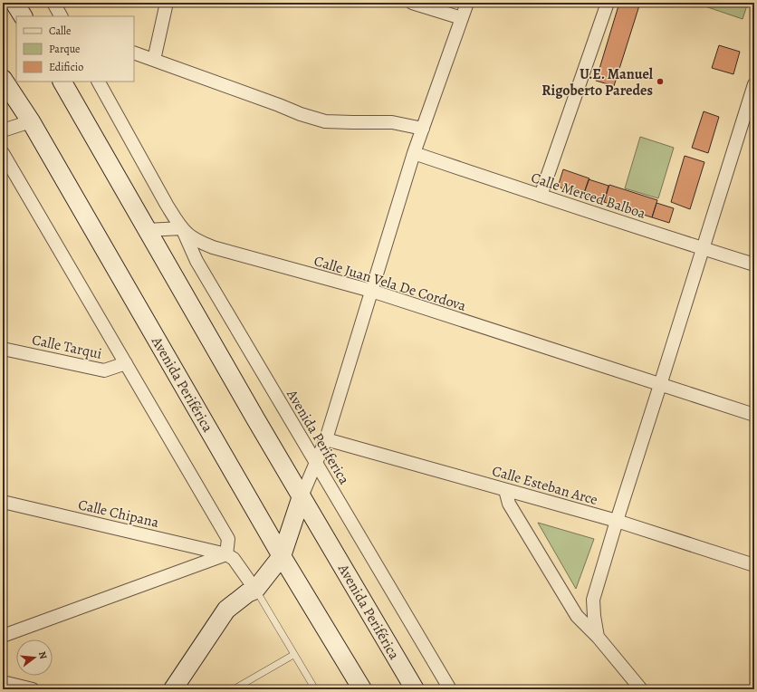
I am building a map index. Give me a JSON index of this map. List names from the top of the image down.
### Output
{
  "streets": {
    "street": [
      "Calle Merced Balboa",
      "Calle Juan Vela De Cordova",
      "Calle Tarqui",
      "Avenida Periférica",
      "Avenida Periferica",
      "Calle Esteban Arce",
      "Calle Chipana"
    ]
  },
  "crossings": [
    ["Calle Juan Vela De Cordova", "Avenida Periferica"]
  ],
  "places": ["U.E. Manuel Rigoberto Paredes"],
  "legend": ["Calle", "Parque", "Edificio"],
  "north": "right"
}
